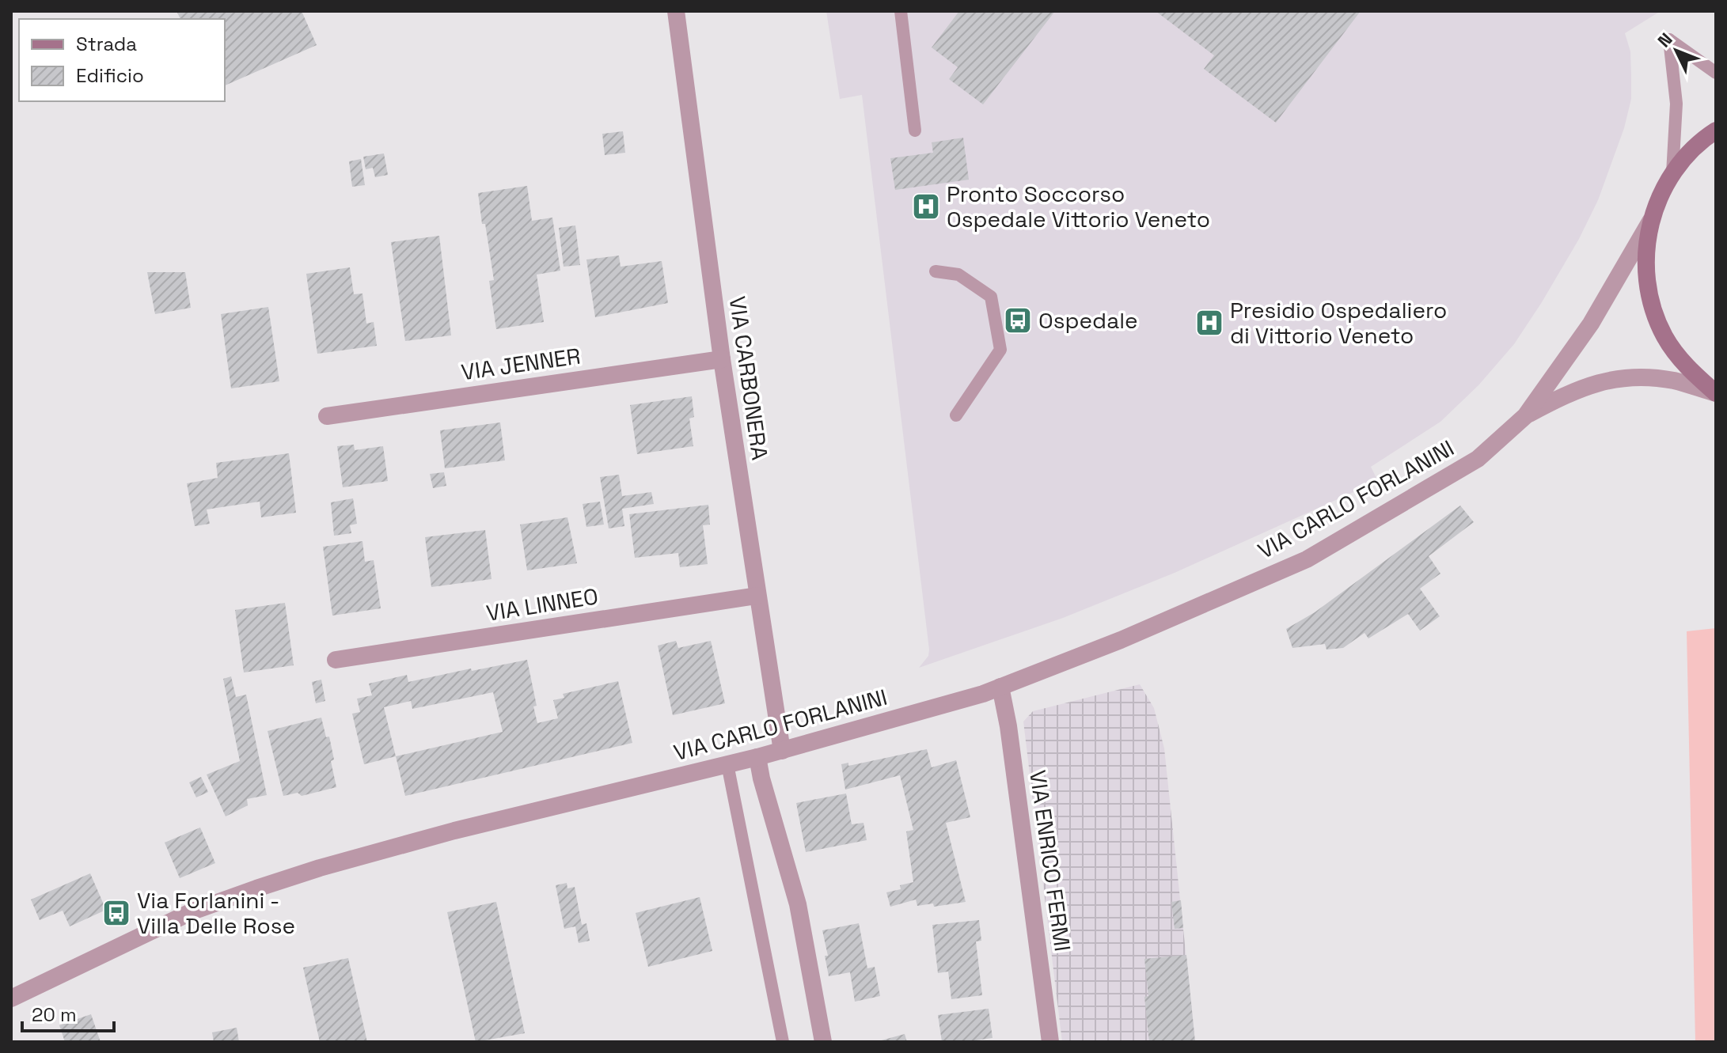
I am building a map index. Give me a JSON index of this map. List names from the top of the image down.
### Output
{
  "streets": {
    "street": [
      "VIA JENNER",
      "VIA CARBONERA",
      "VIA CARLO FORLANINI",
      "VIA LINNEO",
      "VIA ENRICO FERMI"
    ]
  },
  "crossings": [
    ["VIA JENNER", "VIA CARBONERA"],
    ["VIA CARBONERA", "VIA CARLO FORLANINI"],
    ["VIA CARBONERA", "VIA LINNEO"],
    ["VIA CARLO FORLANINI", "VIA ENRICO FERMI"]
  ],
  "places": {
    "hospital": ["Pronto Soccorso Ospedale Vittorio Veneto", "Presidio Ospedaliero di Vittorio Veneto"],
    "bus stop": ["Ospedale", "Via Forlanini - Villa Delle Rose"]
  },
  "legend": ["Strada", "Edificio"],
  "scale_bar": "20 m",
  "north": "top left"
}
